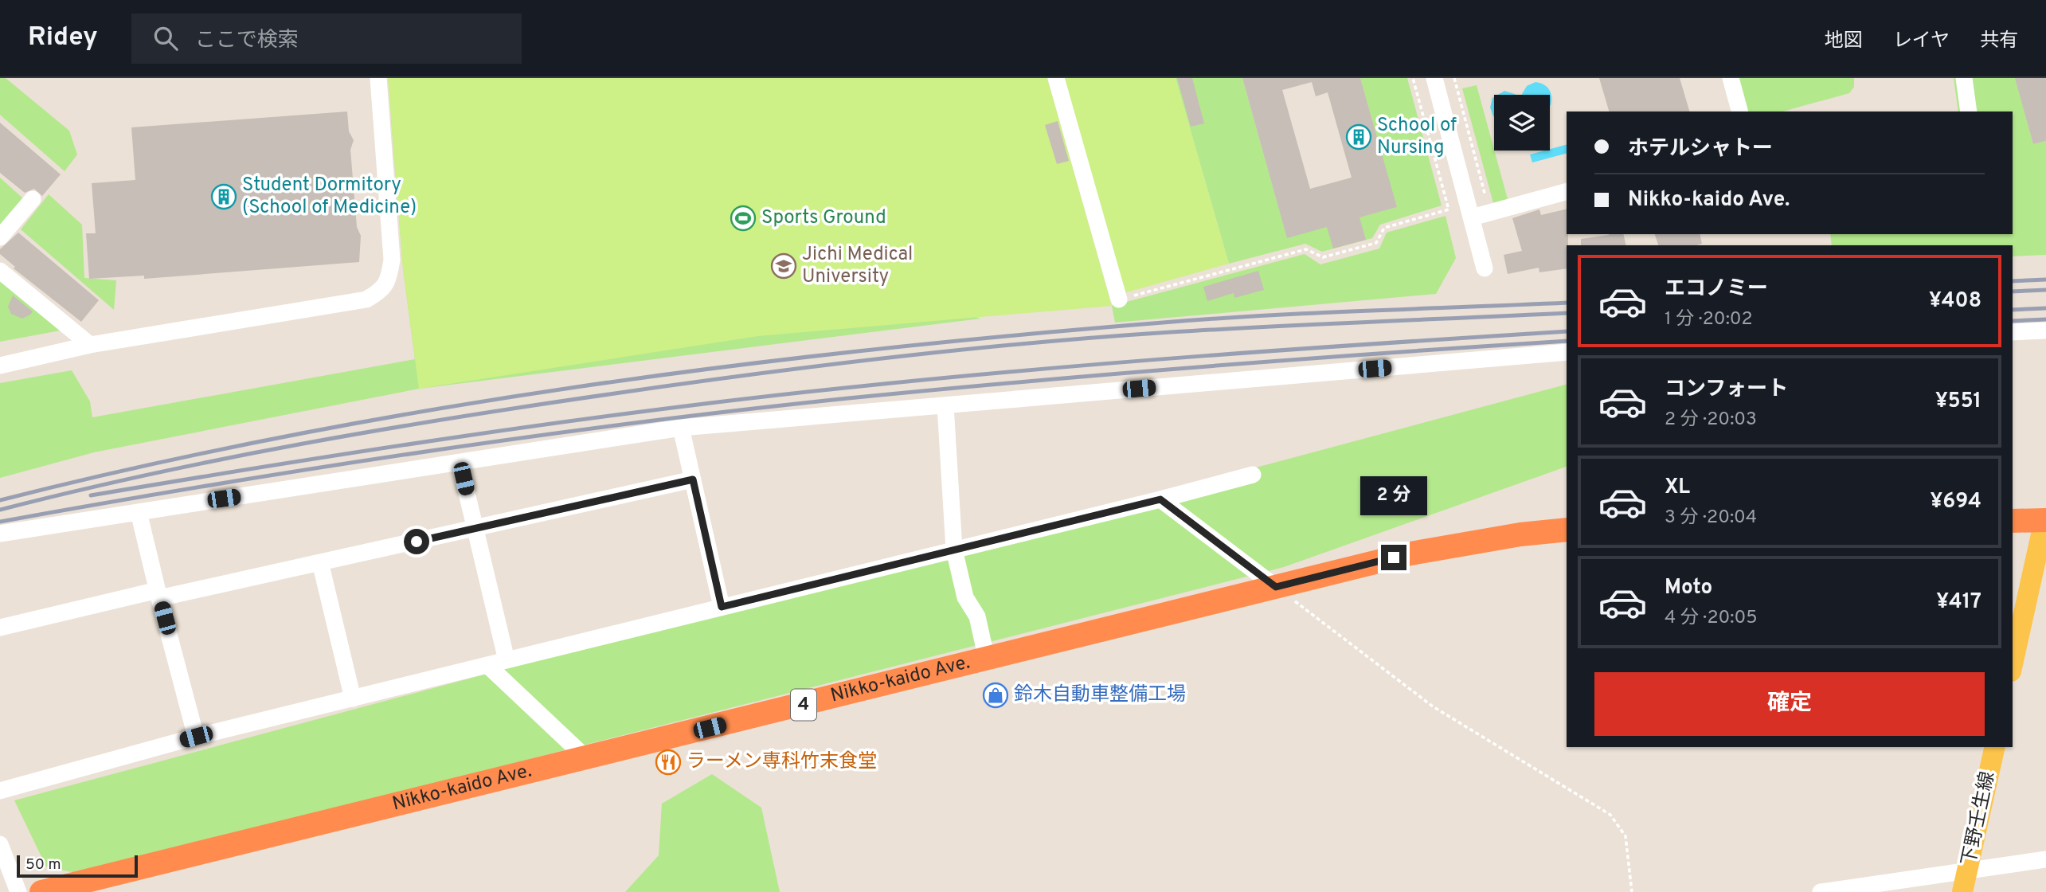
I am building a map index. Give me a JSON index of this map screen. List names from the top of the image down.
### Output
{
  "streets": {
    "highway": ["Nikko-kaido Ave.", "4"],
    "main road": ["下野壬生線"]
  },
  "places": {
    "building": ["School of Nursing", "Student Dormitory (School of Medicine)"],
    "sports": ["Sports Ground"],
    "school or university": ["Jichi Medical University"],
    "shop": ["鈴木自動車整備工場"],
    "restaurant": ["ラーメン専科竹末食堂"]
  },
  "scale_bar": "50 m",
  "page": {
    "header": "Ridey",
    "search": "ここで検索",
    "nav": ["地図", "レイヤ", "共有"],
    "banner": ["ホテルシャトー", "Nikko-kaido Ave."],
    "list": [
      {
        "name": "エコノミー",
        "note": "1 分 · 20:02",
        "value": "¥408"
      },
      {
        "name": "コンフォート",
        "note": "2 分 · 20:03",
        "value": "¥551"
      },
      {
        "name": "XL",
        "note": "3 分 · 20:04",
        "value": "¥694"
      },
      {
        "name": "Moto",
        "note": "4 分 · 20:05",
        "value": "¥417"
      }
    ],
    "bubble": "2 分",
    "buttons": "確定",
    "scale": "50 m"
  }
}
